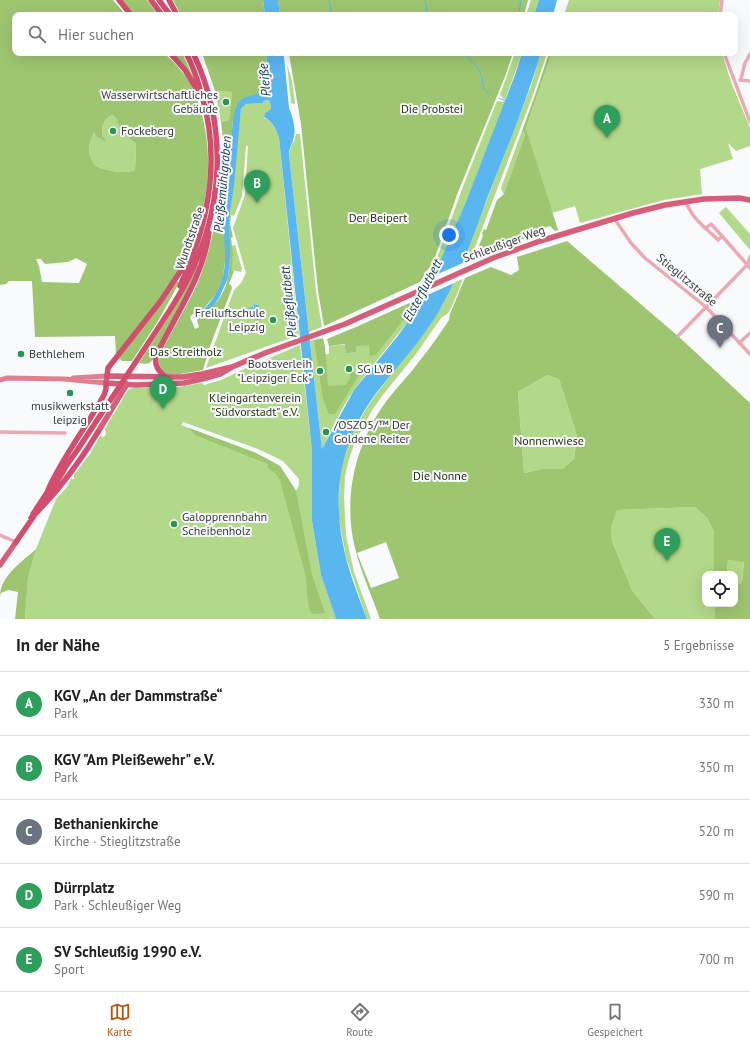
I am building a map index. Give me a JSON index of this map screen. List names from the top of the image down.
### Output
{
  "streets": {
    "highway": ["Wundtstraße"],
    "main road": ["Schleußiger Weg"],
    "street": ["Stieglitzstraße"]
  },
  "crossings": [
    ["Schleußiger Weg", "Stieglitzstraße"]
  ],
  "water": [
    "Pleiße",
    "Pleißemühlgraben",
    "Elsterflutbett",
    "Pleißeflutbett"
  ],
  "parks": [
    "Die Probstei",
    "Der Beipert",
    "Das Streitholz",
    "Kleingartenverein \"Südvorstadt\" e.V.",
    "Nonnenwiese",
    "Die Nonne"
  ],
  "places": [
    "Wasserwirtschaftliches Gebäude",
    "Fockeberg",
    "Freiluftschule Leipzig",
    "Bethlehem",
    "SG LVB",
    "Bootsverleih \"Leipziger Eck\"",
    "musikwerkstatt leipzig",
    "/OSZO5/™ Der Goldene Reiter",
    "Galopprennbahn Scheibenholz"
  ],
  "page": {
    "search": "Hier suchen",
    "pins": [
      "A",
      "B",
      "C",
      "D",
      "E"
    ],
    "heading": ["In der Nähe", "5 Ergebnisse"],
    "list": [
      {
        "mark": "A",
        "name": "KGV „An der Dammstraße“",
        "note": "Park",
        "value": "330 m"
      },
      {
        "mark": "B",
        "name": "KGV \"Am Pleißewehr\" e.V.",
        "note": "Park",
        "value": "350 m"
      },
      {
        "mark": "C",
        "name": "Bethanienkirche",
        "note": "Kirche · Stieglitzstraße",
        "value": "520 m"
      },
      {
        "mark": "D",
        "name": "Dürrplatz",
        "note": "Park · Schleußiger Weg",
        "value": "590 m"
      },
      {
        "mark": "E",
        "name": "SV Schleußig 1990 e.V.",
        "note": "Sport",
        "value": "700 m"
      }
    ],
    "nav": ["Karte", "Route", "Gespeichert"]
  }
}
